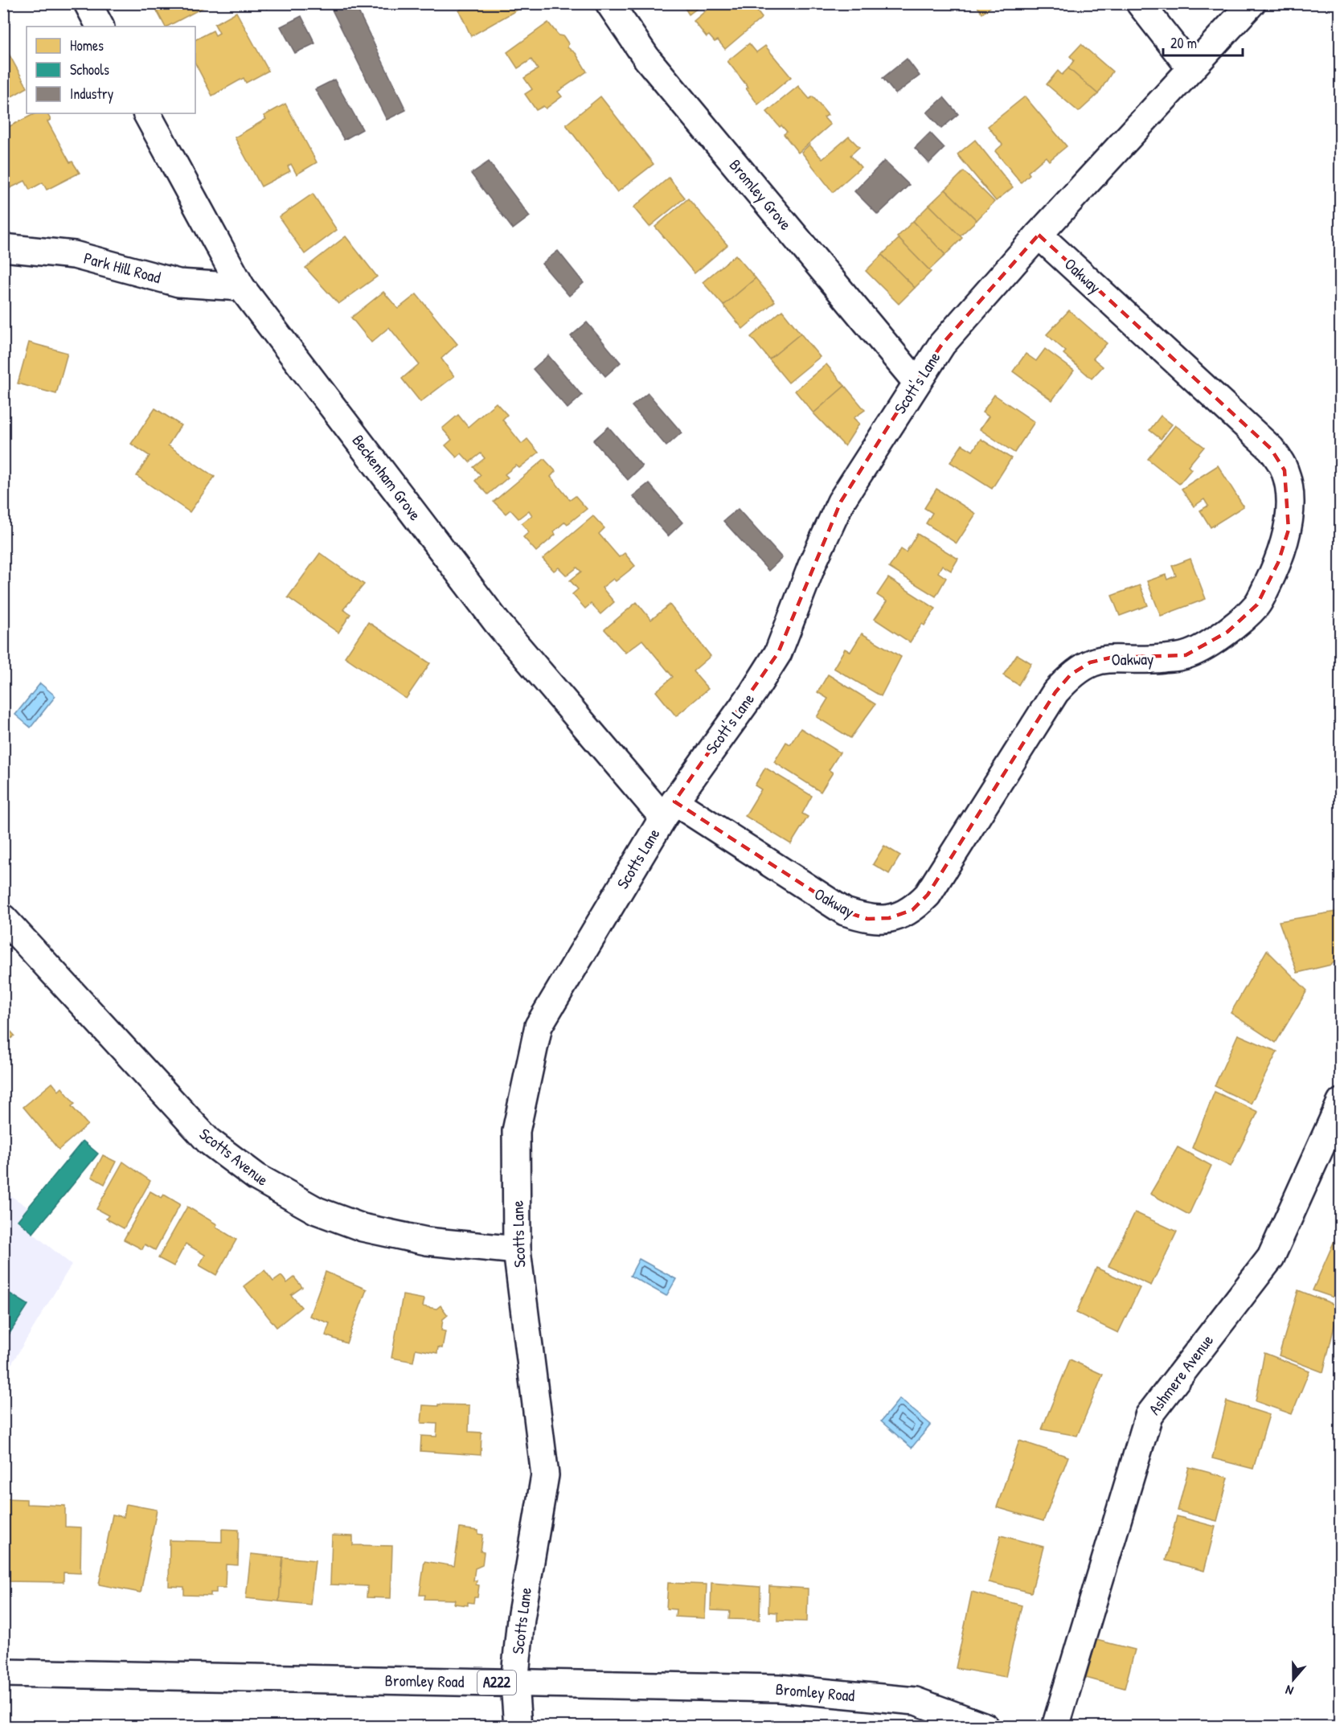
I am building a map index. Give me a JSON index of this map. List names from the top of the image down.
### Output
{
  "streets": {
    "street": [
      "Bromley Grove",
      "Park Hill Road",
      "Oakway",
      "Scott's Lane",
      "Beckenham Grove",
      "Scotts Lane",
      "Scotts Avenue",
      "Ashmere Avenue",
      "Bromley Road",
      "A222"
    ]
  },
  "crossings": [
    ["Bromley Grove", "Scott's Lane"],
    ["Park Hill Road", "Beckenham Grove"],
    ["Oakway", "Scott's Lane"],
    ["Oakway", "Beckenham Grove"],
    ["Oakway", "Scotts Lane"],
    ["Scott's Lane", "Beckenham Grove"],
    ["Scott's Lane", "Scotts Lane"],
    ["Beckenham Grove", "Scotts Lane"],
    ["Scotts Lane", "Scotts Avenue"],
    ["Scotts Lane", "Bromley Road"]
  ],
  "legend": ["Homes", "Schools", "Industry"],
  "scale_bar": "20 m",
  "north": "bottom"
}
